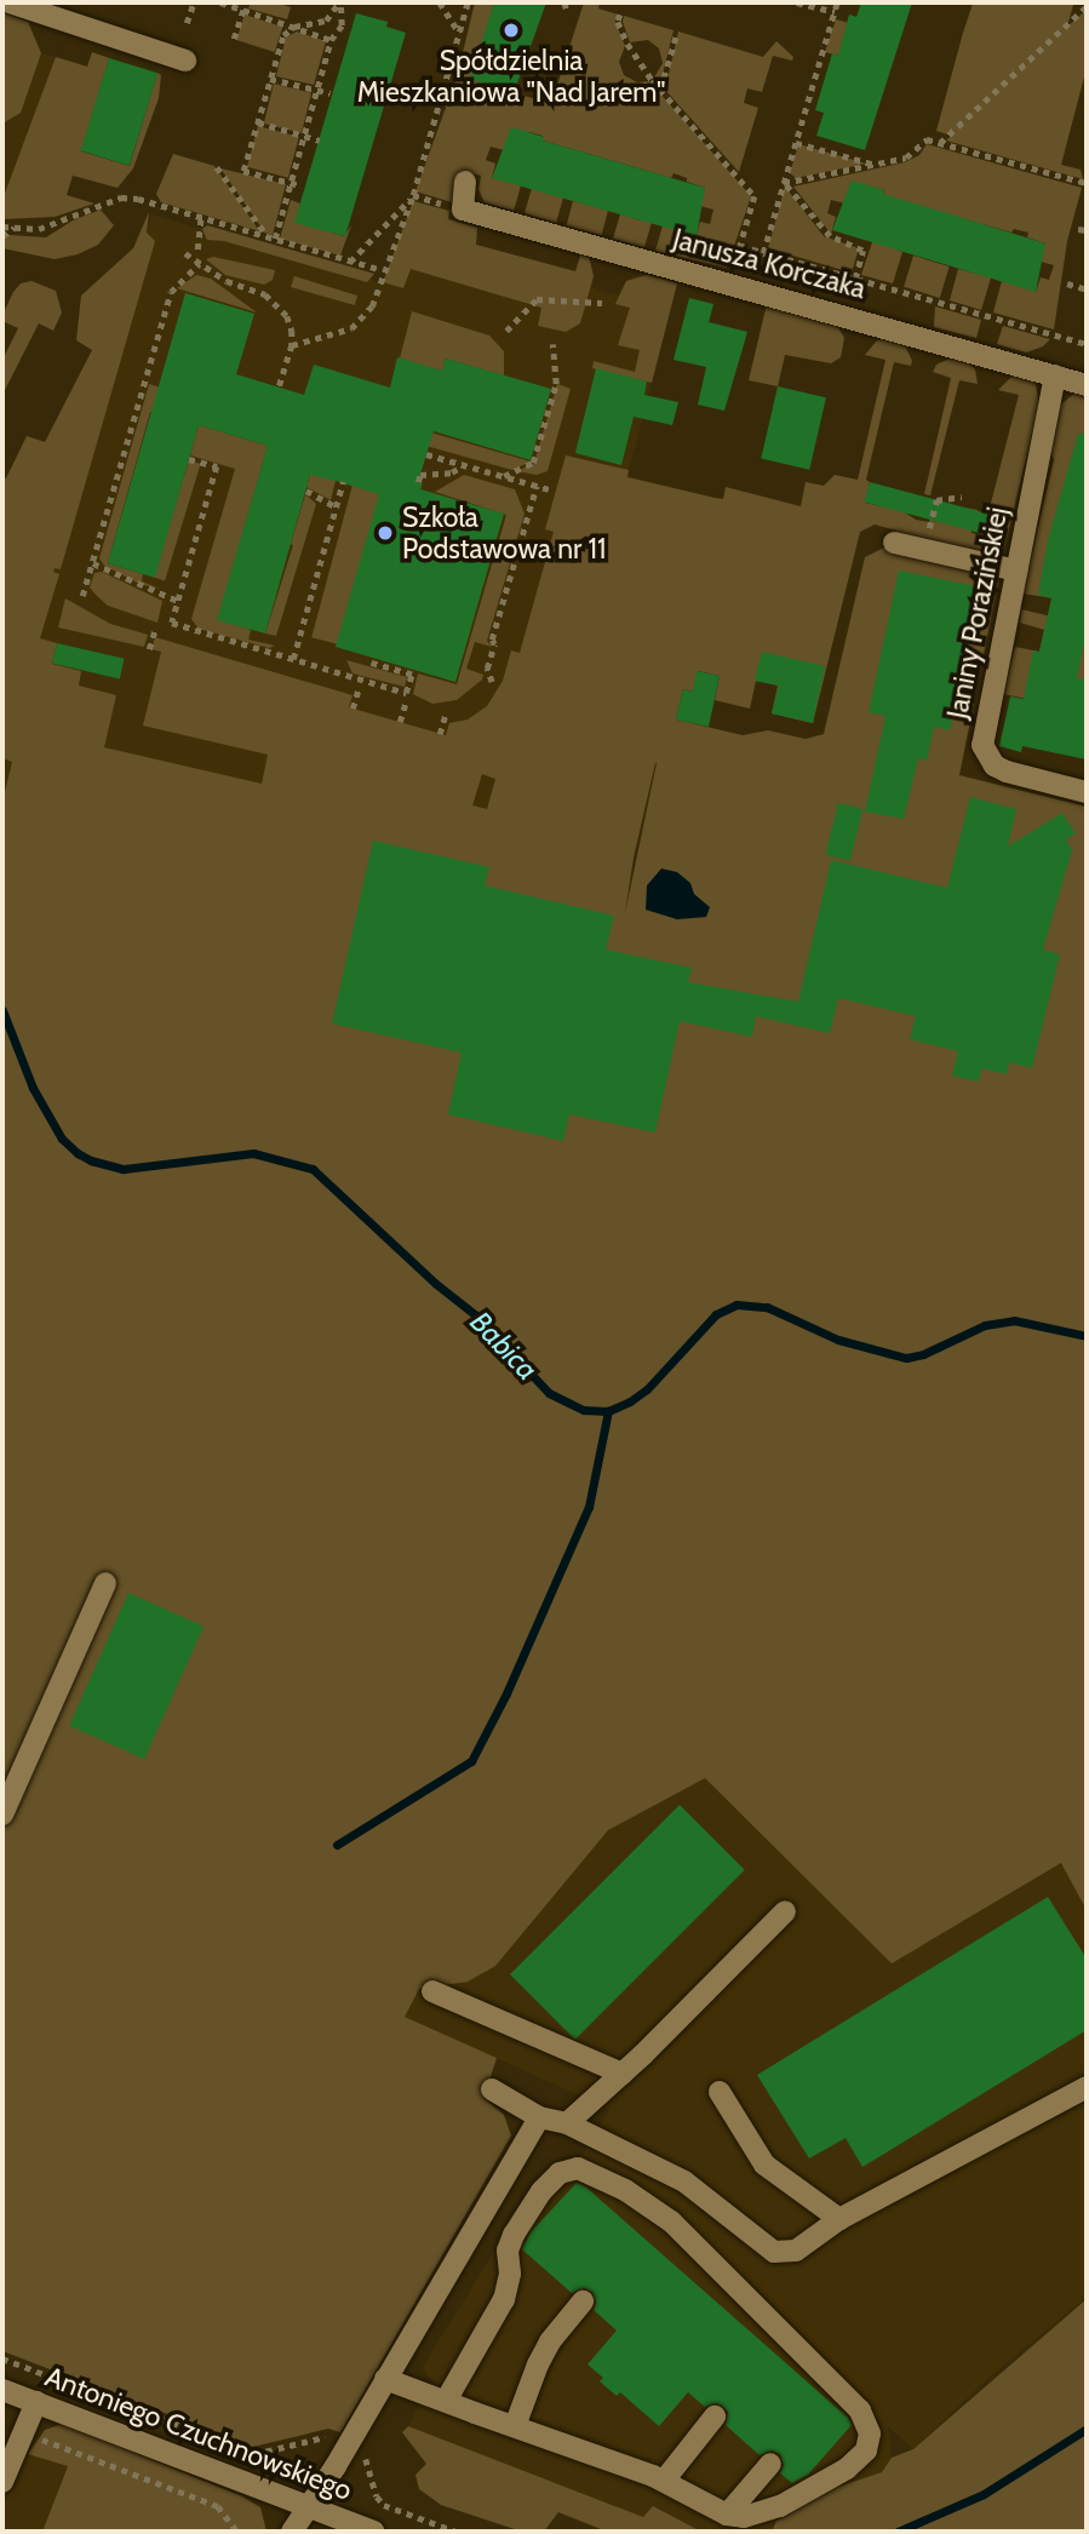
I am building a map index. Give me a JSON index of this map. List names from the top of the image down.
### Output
{
  "streets": {
    "street": ["Janusza Korczaka", "Janiny Porazińskiej", "Antoniego Czuchnowskiego"]
  },
  "crossings": [
    ["Janusza Korczaka", "Janiny Porazińskiej"]
  ],
  "water": ["Babica"],
  "places": ["Spółdzielnia Mieszkaniowa \"Nad Jarem\"", "Szkoła Podstawowa nr 11"]
}
